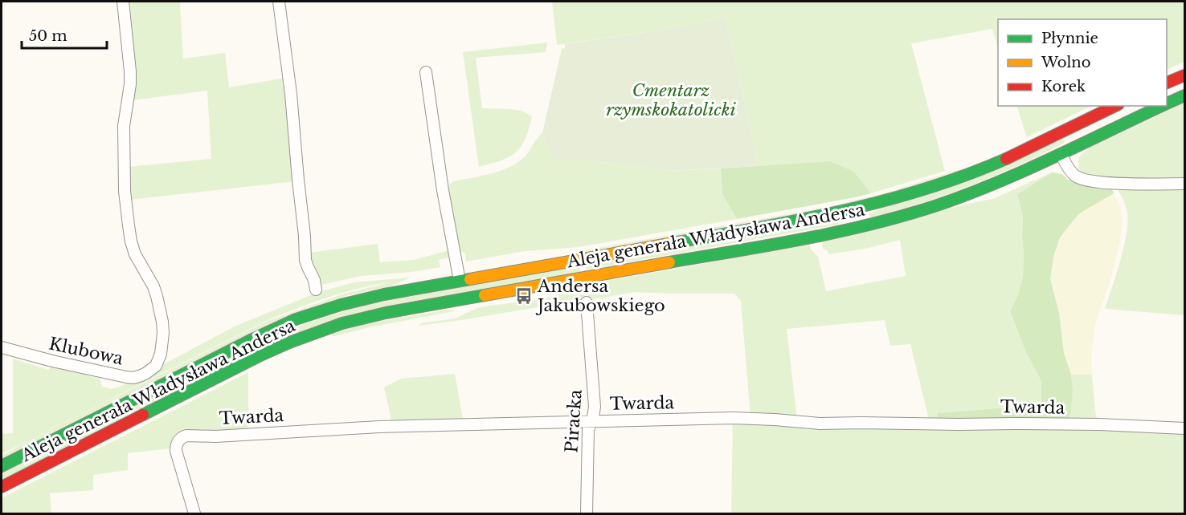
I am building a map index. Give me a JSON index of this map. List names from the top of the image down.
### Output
{
  "streets": {
    "main road": ["Aleja generała Władysława Andersa"],
    "street": ["Klubowa", "Twarda", "Piracka"]
  },
  "crossings": [
    ["Twarda", "Piracka"]
  ],
  "parks": ["Cmentarz rzymskokatolicki"],
  "places": {
    "bus stop": ["Andersa Jakubowskiego"]
  },
  "legend": ["Płynnie", "Wolno", "Korek"],
  "scale_bar": "50 m"
}
